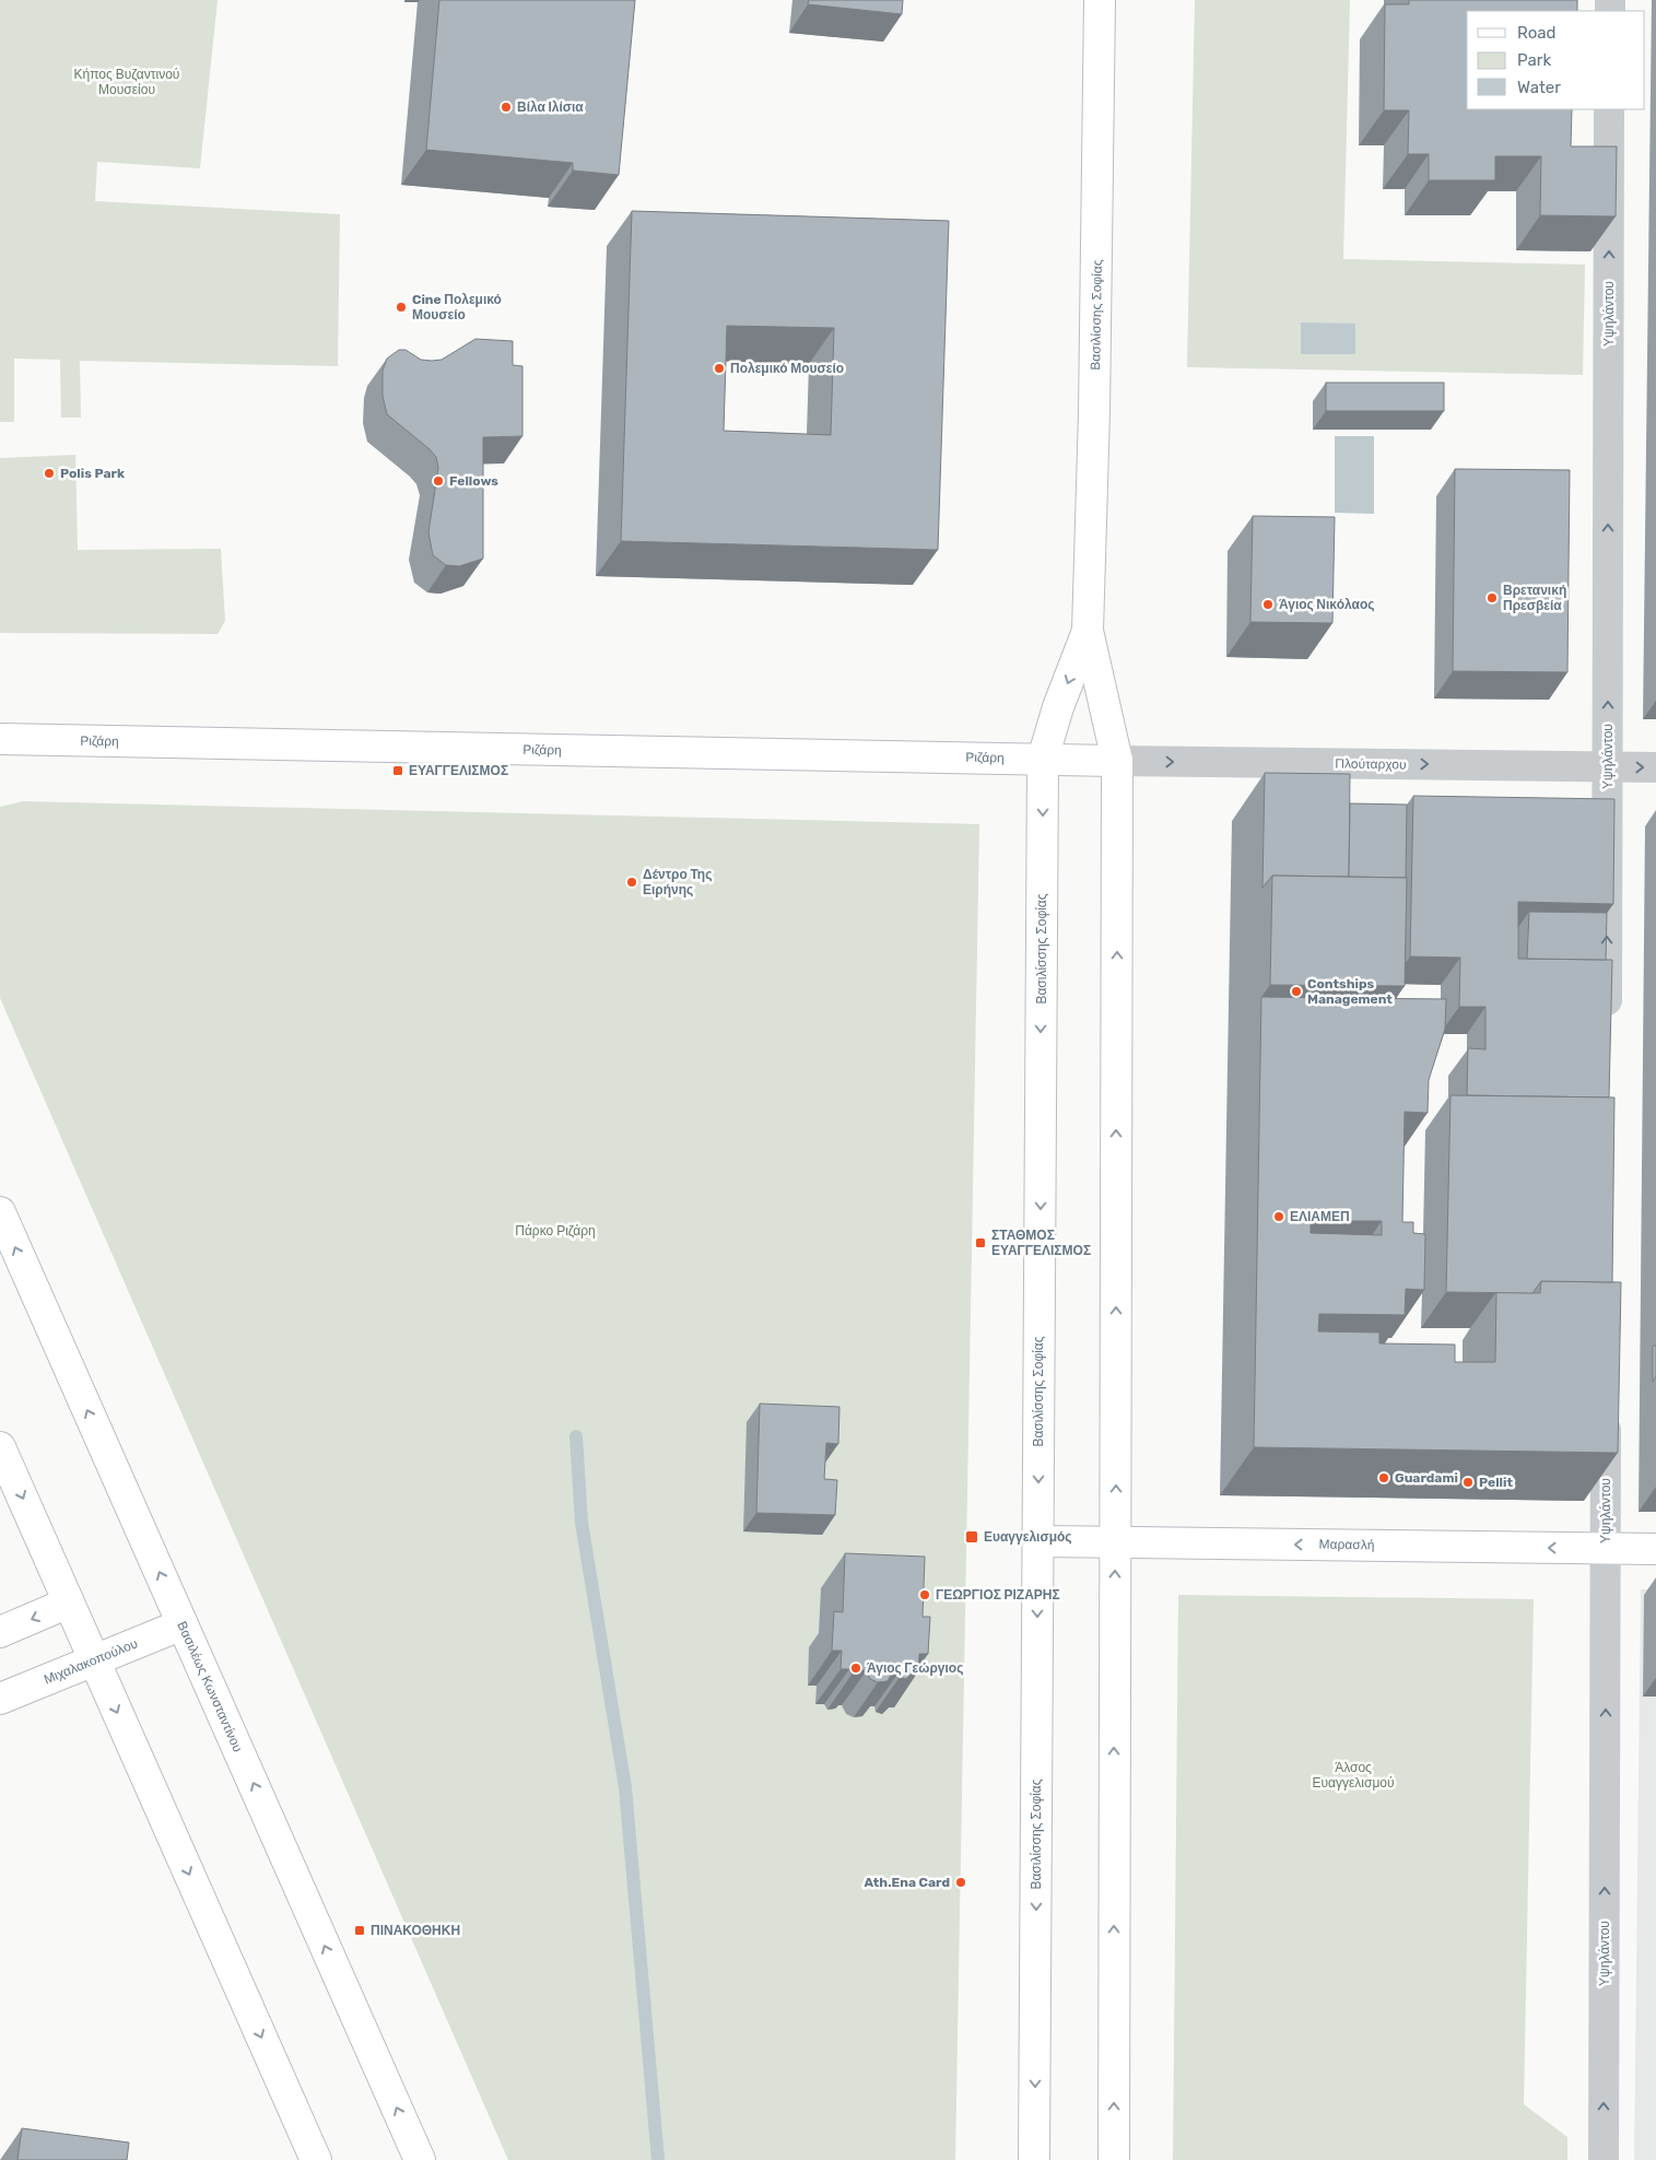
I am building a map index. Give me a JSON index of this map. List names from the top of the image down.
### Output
{
  "streets": {
    "main road": [
      "Βασιλίσσης Σοφίας",
      "Ριζάρη",
      "Πλούταρχου",
      "Μαρασλή",
      "Μιχαλακοπούλου",
      "Βασιλέως Κωνσταντίνου"
    ],
    "street": ["Υψηλάντου"]
  },
  "crossings": [
    ["Υψηλάντου", "Πλούταρχου"],
    ["Υψηλάντου", "Μαρασλή"],
    ["Βασιλίσσης Σοφίας", "Ριζάρη"],
    ["Βασιλίσσης Σοφίας", "Πλούταρχου"],
    ["Βασιλίσσης Σοφίας", "Μαρασλή"],
    ["Ριζάρη", "Πλούταρχου"],
    ["Μιχαλακοπούλου", "Βασιλέως Κωνσταντίνου"]
  ],
  "one_way": ["Υψηλάντου", "Πλούταρχου", "Μαρασλή"],
  "parks": ["Κήπος Βυζαντινού Μουσείου", "Πάρκο Ριζάρη", "Άλσος Ευαγγελισμού"],
  "places": {
    "other": [
      "Βίλα Ιλίσια",
      "Cine Πολεμικό Μουσείο",
      "Πολεμικό Μουσείο",
      "Polis Park",
      "Fellows",
      "Βρετανική Πρεσβεία",
      "Άγιος Νικόλαος",
      "Δέντρο Της Ειρήνης",
      "Contships Management",
      "ΕΛΙΑΜΕΠ",
      "Guardami",
      "Pellit",
      "ΓΕΩΡΓΙΟΣ ΡΙΖΑΡΗΣ",
      "Άγιος Γεώργιος",
      "Ath.Ena Card"
    ],
    "transit": [
      "ΕΥΑΓΓΕΛΙΣΜΟΣ",
      "ΣΤΑΘΜΟΣ ΕΥΑΓΓΕΛΙΣΜΟΣ",
      "Ευαγγελισμός",
      "ΠΙΝΑΚΟΘΗΚΗ"
    ]
  },
  "legend": ["Road", "Park", "Water"]
}
